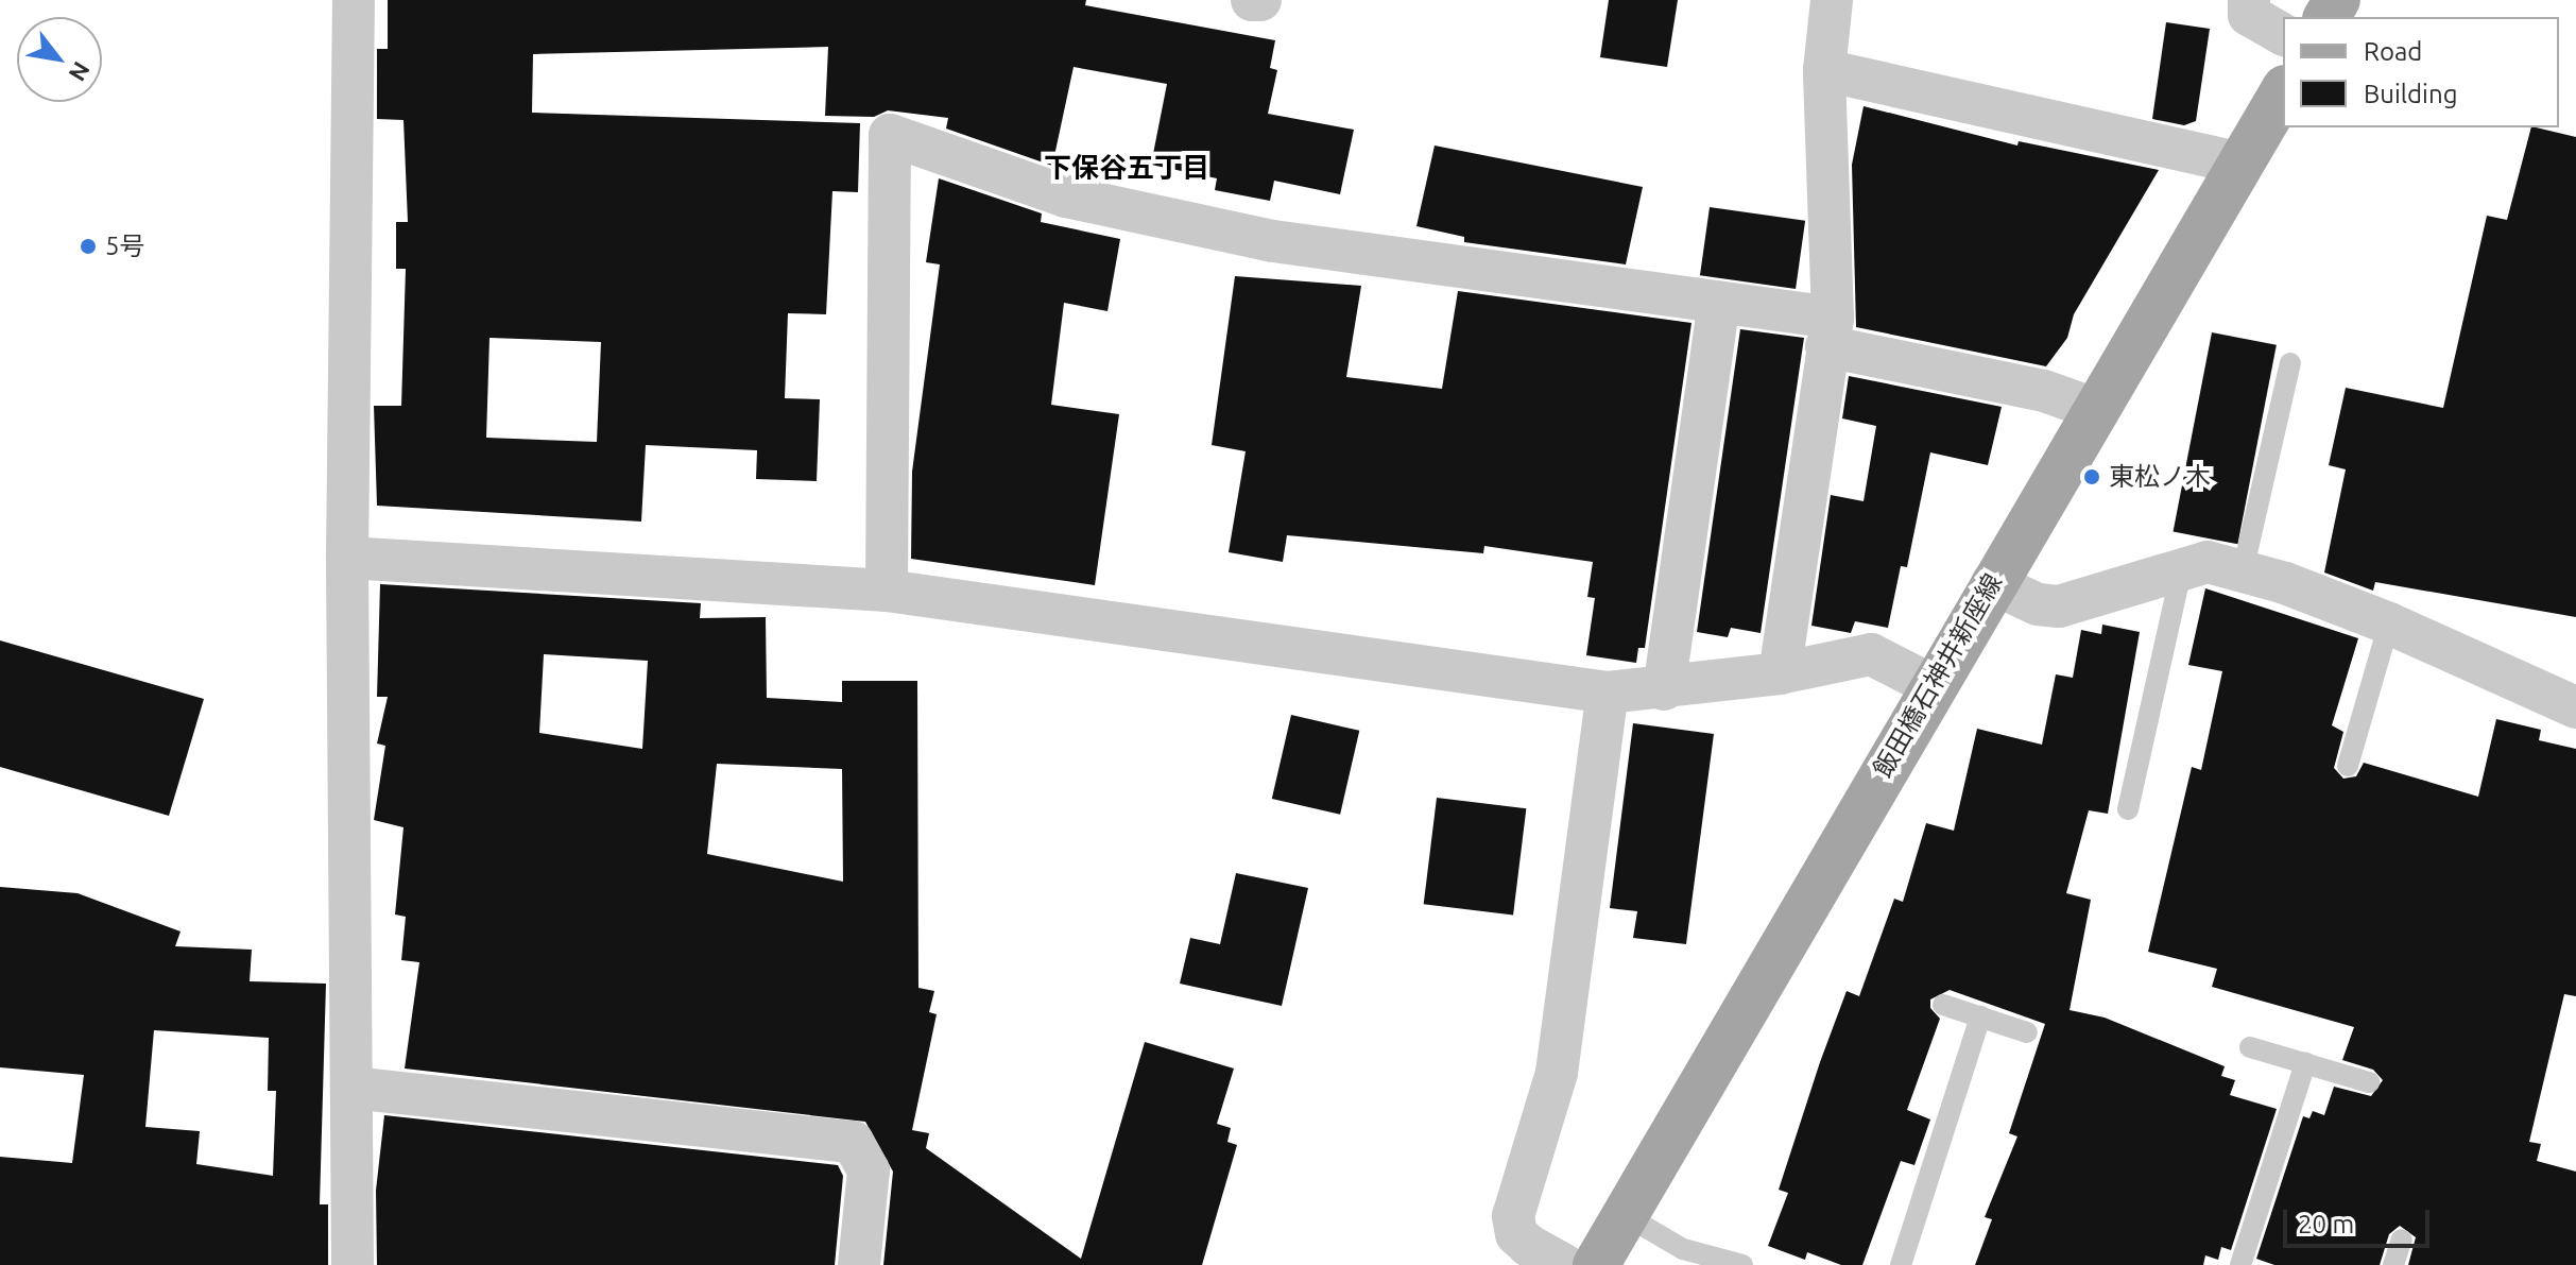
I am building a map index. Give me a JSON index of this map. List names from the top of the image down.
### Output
{
  "streets": {
    "main road": ["飯田橋石神井新座線"]
  },
  "districts": ["下保谷五丁目"],
  "places": ["5号", "東松ノ木"],
  "legend": ["Road", "Building"],
  "scale_bar": "20 m",
  "north": "bottom right"
}
